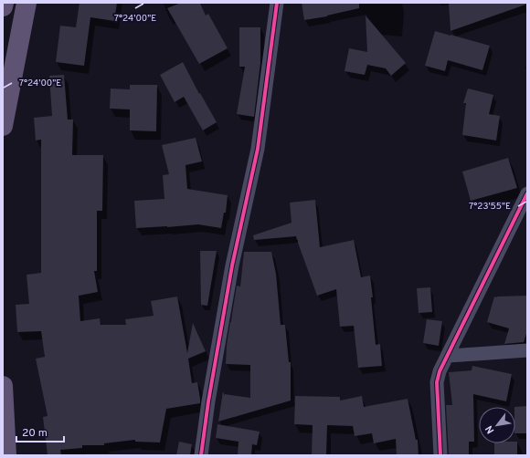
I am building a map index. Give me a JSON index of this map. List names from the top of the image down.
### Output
{
  "scale_bar": "20 m",
  "north": "bottom left",
  "coordinates": ["7°24'00\"E", "7°23'55\"E"]
}
